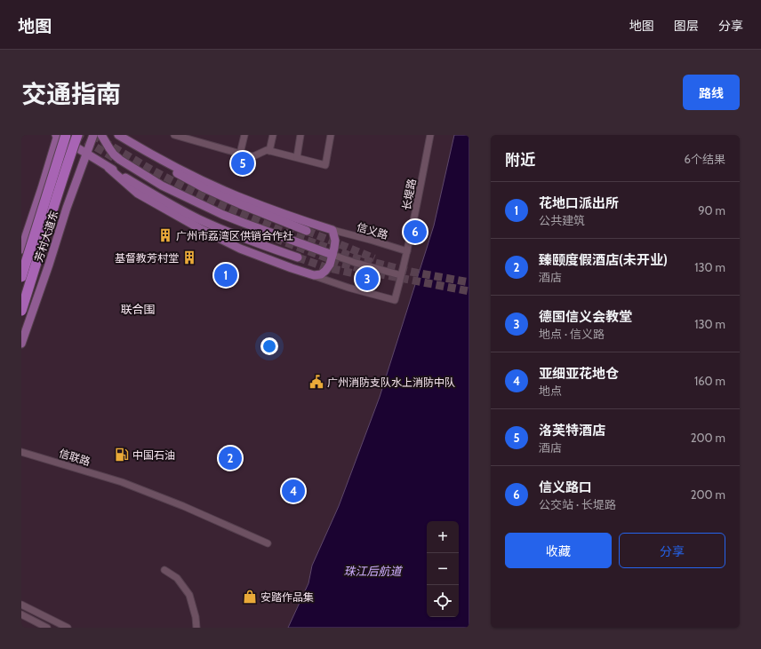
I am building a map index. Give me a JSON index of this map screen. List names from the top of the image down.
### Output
{
  "streets": {
    "highway": ["芳村大道东"],
    "street": ["长堤路", "信义路", "信联路"]
  },
  "crossings": [
    ["长堤路", "信义路"]
  ],
  "districts": ["联合围"],
  "water": ["珠江后航道"],
  "places": {
    "building": ["广州市荔湾区供销合作社", "基督教芳村堂"],
    "public building": ["广州消防支队水上消防中队"],
    "fuel station": ["中国石油"],
    "shop": ["安踏作品集"]
  },
  "page": {
    "header": "地图",
    "nav": ["地图", "图层", "分享"],
    "title": "交通指南",
    "buttons": [
      "路线",
      ["收藏", "分享"]
    ],
    "heading": ["附近", "6个结果"],
    "pins": [
      "5",
      "6",
      "1",
      "3",
      "2",
      "4"
    ],
    "list": [
      {
        "mark": "1",
        "name": "花地口派出所",
        "note": "公共建筑",
        "value": "90 m"
      },
      {
        "mark": "2",
        "name": "臻颐度假酒店(未开业)",
        "note": "酒店",
        "value": "130 m"
      },
      {
        "mark": "3",
        "name": "德国信义会教堂",
        "note": "地点 · 信义路",
        "value": "130 m"
      },
      {
        "mark": "4",
        "name": "亚细亚花地仓",
        "note": "地点",
        "value": "160 m"
      },
      {
        "mark": "5",
        "name": "洛芙特酒店",
        "note": "酒店",
        "value": "200 m"
      },
      {
        "mark": "6",
        "name": "信义路口",
        "note": "公交站 · 长堤路",
        "value": "200 m"
      }
    ],
    "map_buttons": ["+", "−"]
  }
}
